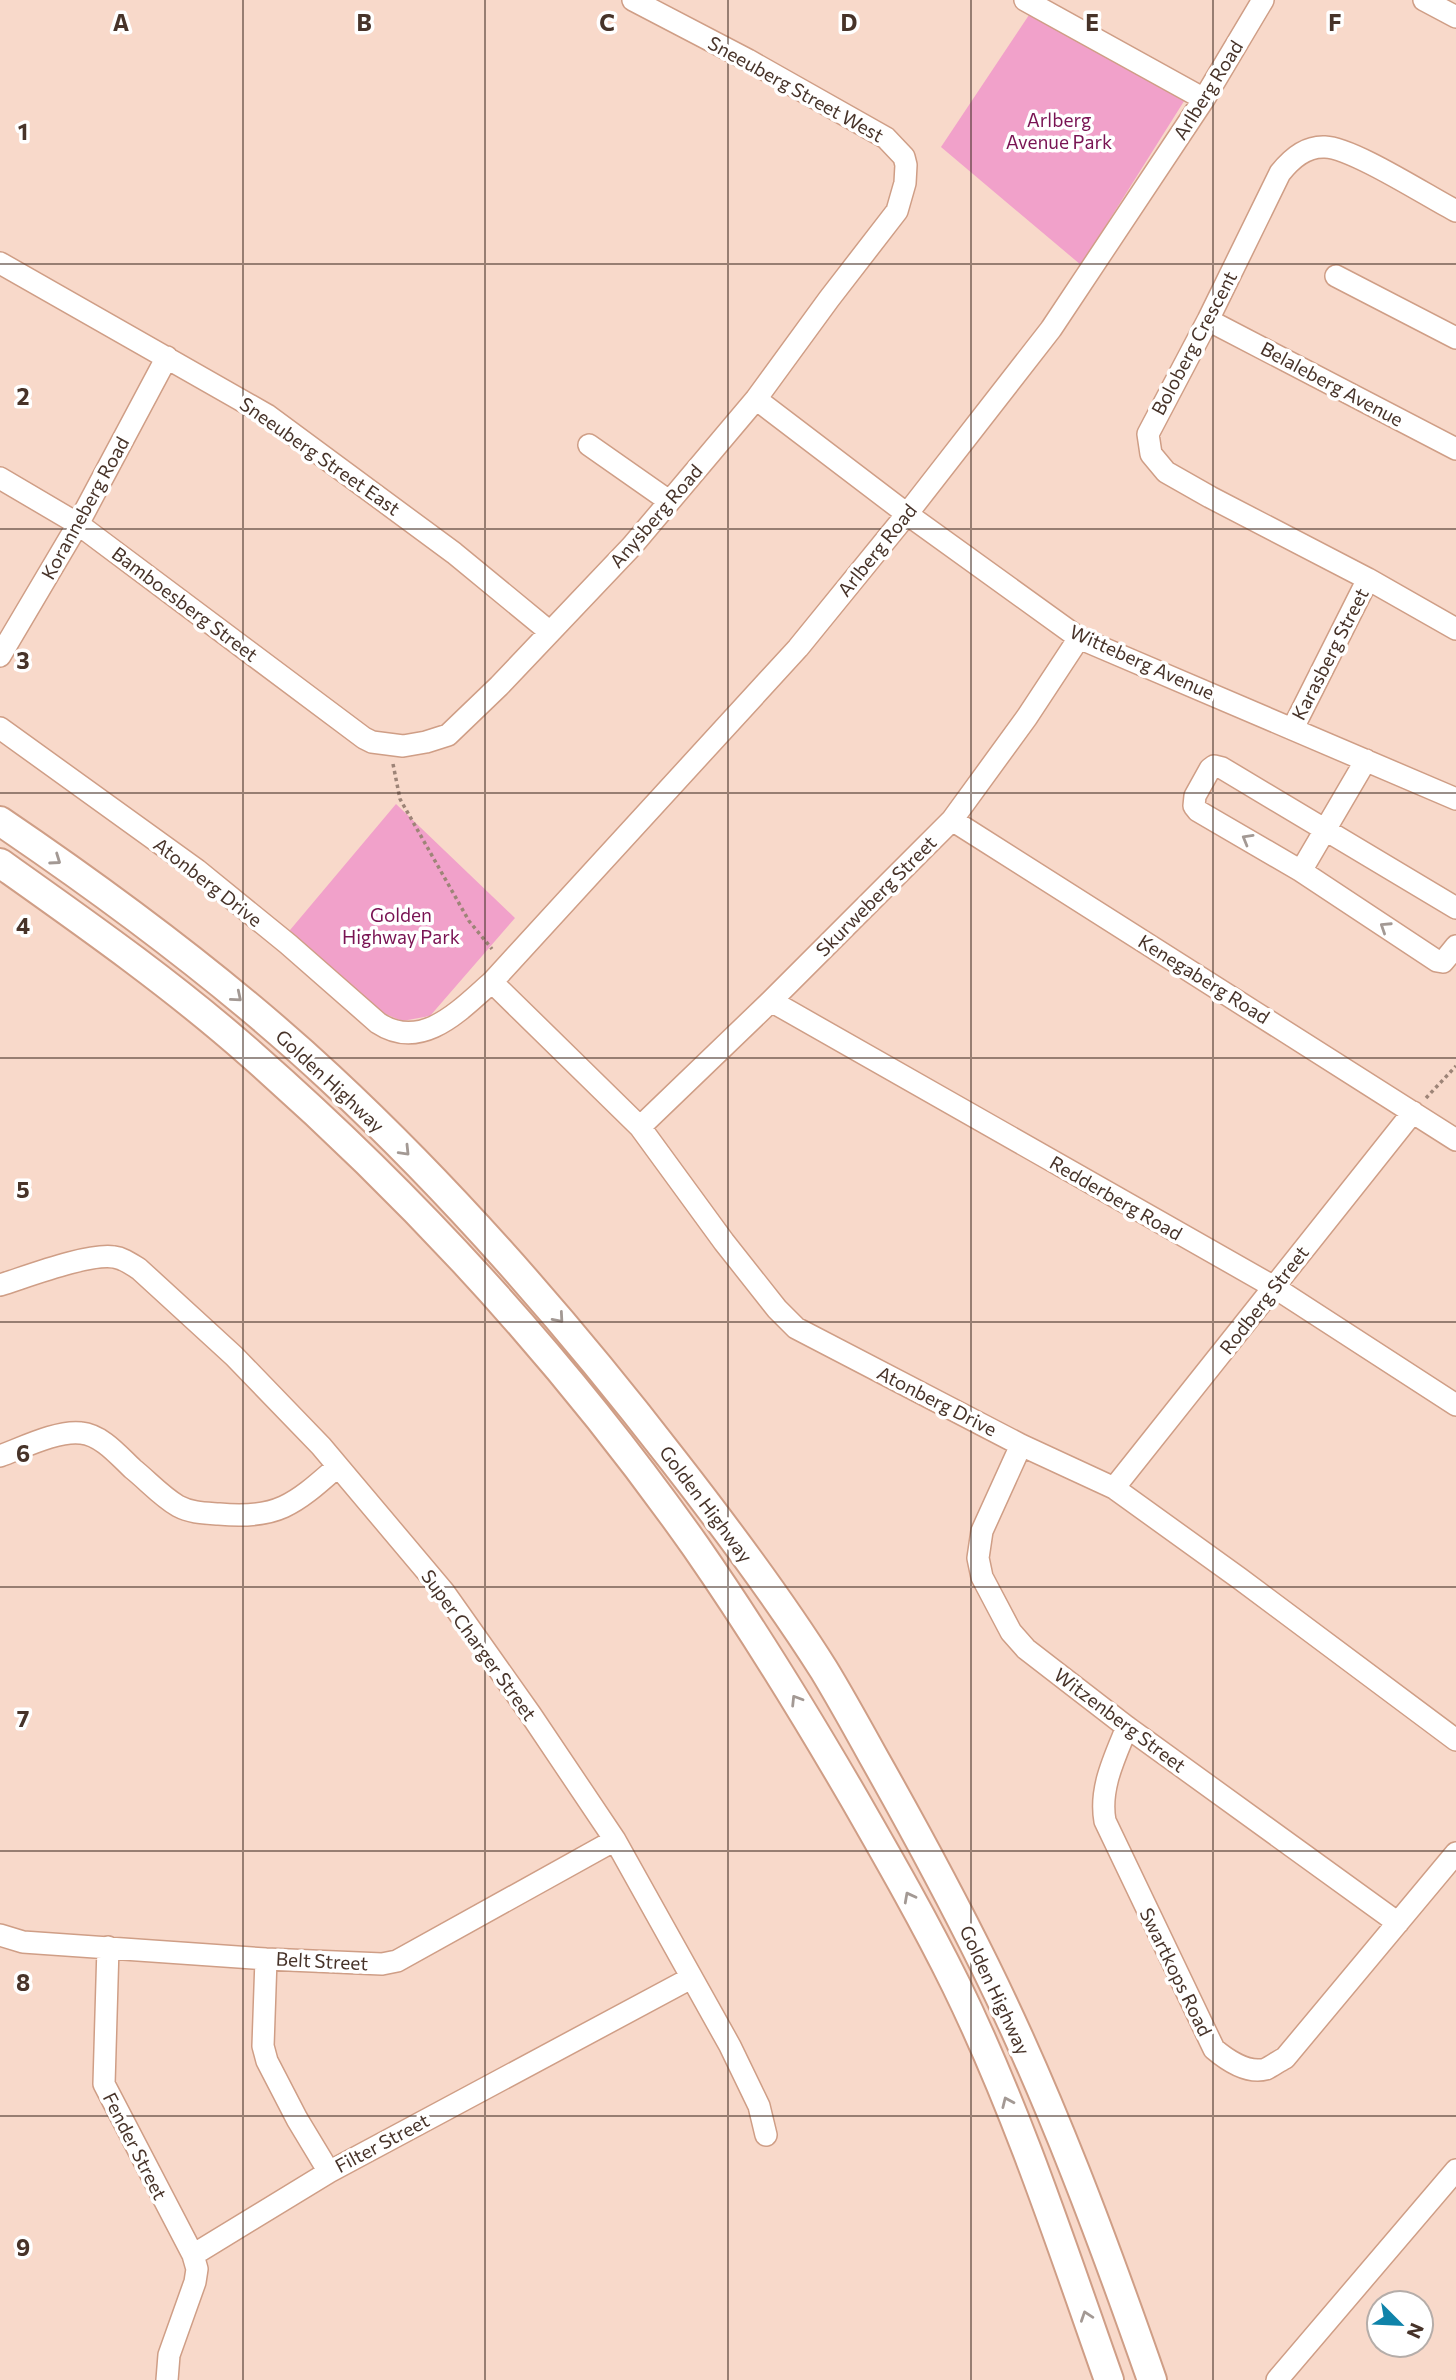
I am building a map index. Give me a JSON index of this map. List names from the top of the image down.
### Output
{
  "streets": {
    "main road": ["Golden Highway"],
    "street": [
      "Sneeuberg Street West",
      "Arlberg Road",
      "Boloberg Crescent",
      "Belaleberg Avenue",
      "Sneeuberg Street East",
      "Koranneberg Road",
      "Anysberg Road",
      "Bamboesberg Street",
      "Karasberg Street",
      "Witteberg Avenue",
      "Atonberg Drive",
      "Skurweberg Street",
      "Kenegaberg Road",
      "Redderberg Road",
      "Rodberg Street",
      "Super Charger Street",
      "Witzenberg Street",
      "Belt Street",
      "Swartkops Road",
      "Filter Street",
      "Fender Street"
    ]
  },
  "crossings": [
    ["Sneeuberg Street West", "Anysberg Road"],
    ["Arlberg Road", "Witteberg Avenue"],
    ["Arlberg Road", "Atonberg Drive"],
    ["Boloberg Crescent", "Belaleberg Avenue"],
    ["Boloberg Crescent", "Karasberg Street"],
    ["Sneeuberg Street East", "Koranneberg Road"],
    ["Sneeuberg Street East", "Anysberg Road"],
    ["Koranneberg Road", "Bamboesberg Street"],
    ["Anysberg Road", "Bamboesberg Street"],
    ["Anysberg Road", "Witteberg Avenue"],
    ["Karasberg Street", "Witteberg Avenue"],
    ["Witteberg Avenue", "Skurweberg Street"],
    ["Atonberg Drive", "Skurweberg Street"],
    ["Atonberg Drive", "Rodberg Street"],
    ["Atonberg Drive", "Witzenberg Street"],
    ["Skurweberg Street", "Kenegaberg Road"],
    ["Skurweberg Street", "Redderberg Road"],
    ["Kenegaberg Road", "Rodberg Street"],
    ["Redderberg Road", "Rodberg Street"],
    ["Super Charger Street", "Belt Street"],
    ["Super Charger Street", "Filter Street"],
    ["Witzenberg Street", "Swartkops Road"],
    ["Belt Street", "Fender Street"],
    ["Filter Street", "Fender Street"]
  ],
  "parks": ["Arlberg Avenue Park", "Golden Highway Park"],
  "north": "bottom right",
  "grid": {
    "columns": [
      "A",
      "B",
      "C",
      "D",
      "E",
      "F"
    ],
    "rows": [
      "1",
      "2",
      "3",
      "4",
      "5",
      "6",
      "7",
      "8",
      "9"
    ]
  }
}
